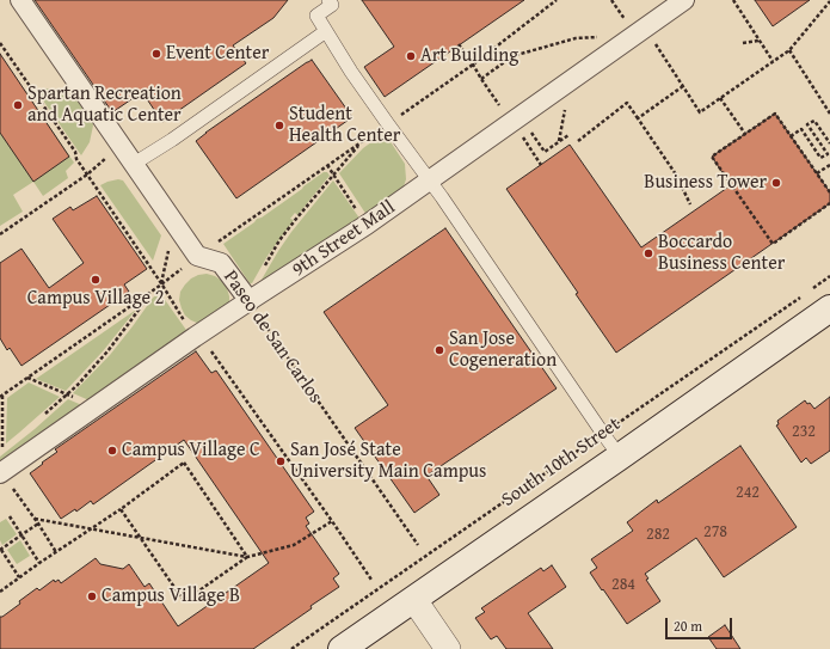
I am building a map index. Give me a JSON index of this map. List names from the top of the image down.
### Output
{
  "streets": {
    "main road": ["South 10th Street"],
    "street": ["9th Street Mall", "Paseo de San Carlos"]
  },
  "crossings": [
    ["9th Street Mall", "Paseo de San Carlos"]
  ],
  "places": [
    "Event Center",
    "Art Building",
    "Spartan Recreation and Aquatic Center",
    "Student Health Center",
    "Business Tower",
    "Boccardo Business Center",
    "Campus Village 2",
    "San Jose Cogeneration",
    "Campus Village C",
    "San José State University Main Campus",
    "Campus Village B"
  ],
  "house_numbers": [
    "232",
    "242",
    "278",
    "282",
    "284"
  ],
  "scale_bar": "20 m"
}
